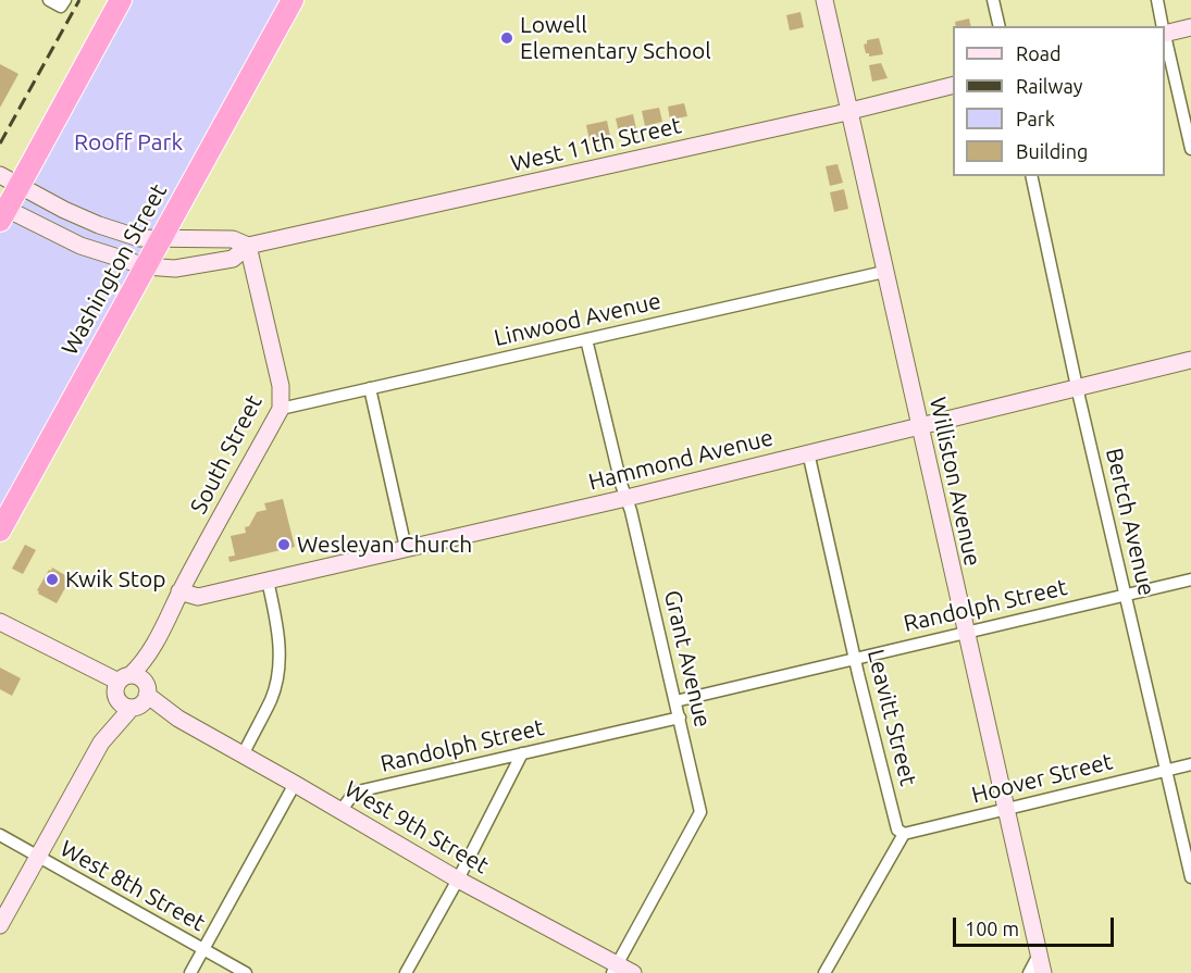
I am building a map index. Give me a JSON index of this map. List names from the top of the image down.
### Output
{
  "streets": {
    "highway": ["Washington Street"],
    "street": [
      "West 11th Street",
      "Linwood Avenue",
      "South Street",
      "Hammond Avenue",
      "Williston Avenue",
      "Bertch Avenue",
      "Randolph Street",
      "Grant Avenue",
      "Leavitt Street",
      "Hoover Street",
      "West 9th Street",
      "West 8th Street"
    ]
  },
  "crossings": [
    ["West 11th Street", "Washington Street"],
    ["West 11th Street", "South Street"],
    ["West 11th Street", "Williston Avenue"],
    ["Linwood Avenue", "South Street"],
    ["Linwood Avenue", "Williston Avenue"],
    ["Linwood Avenue", "Grant Avenue"],
    ["South Street", "Hammond Avenue"],
    ["South Street", "West 9th Street"],
    ["South Street", "West 8th Street"],
    ["Hammond Avenue", "Williston Avenue"],
    ["Hammond Avenue", "Bertch Avenue"],
    ["Hammond Avenue", "Grant Avenue"],
    ["Hammond Avenue", "Leavitt Street"],
    ["Williston Avenue", "Randolph Street"],
    ["Williston Avenue", "Hoover Street"],
    ["Bertch Avenue", "Randolph Street"],
    ["Bertch Avenue", "Hoover Street"],
    ["Randolph Street", "Grant Avenue"],
    ["Randolph Street", "Leavitt Street"],
    ["Randolph Street", "West 9th Street"],
    ["Grant Avenue", "West 9th Street"],
    ["Leavitt Street", "Hoover Street"]
  ],
  "parks": ["Rooff Park"],
  "places": ["Lowell Elementary School", "Wesleyan Church", "Kwik Stop"],
  "legend": [
    "Road",
    "Railway",
    "Park",
    "Building"
  ],
  "scale_bar": "100 m"
}
